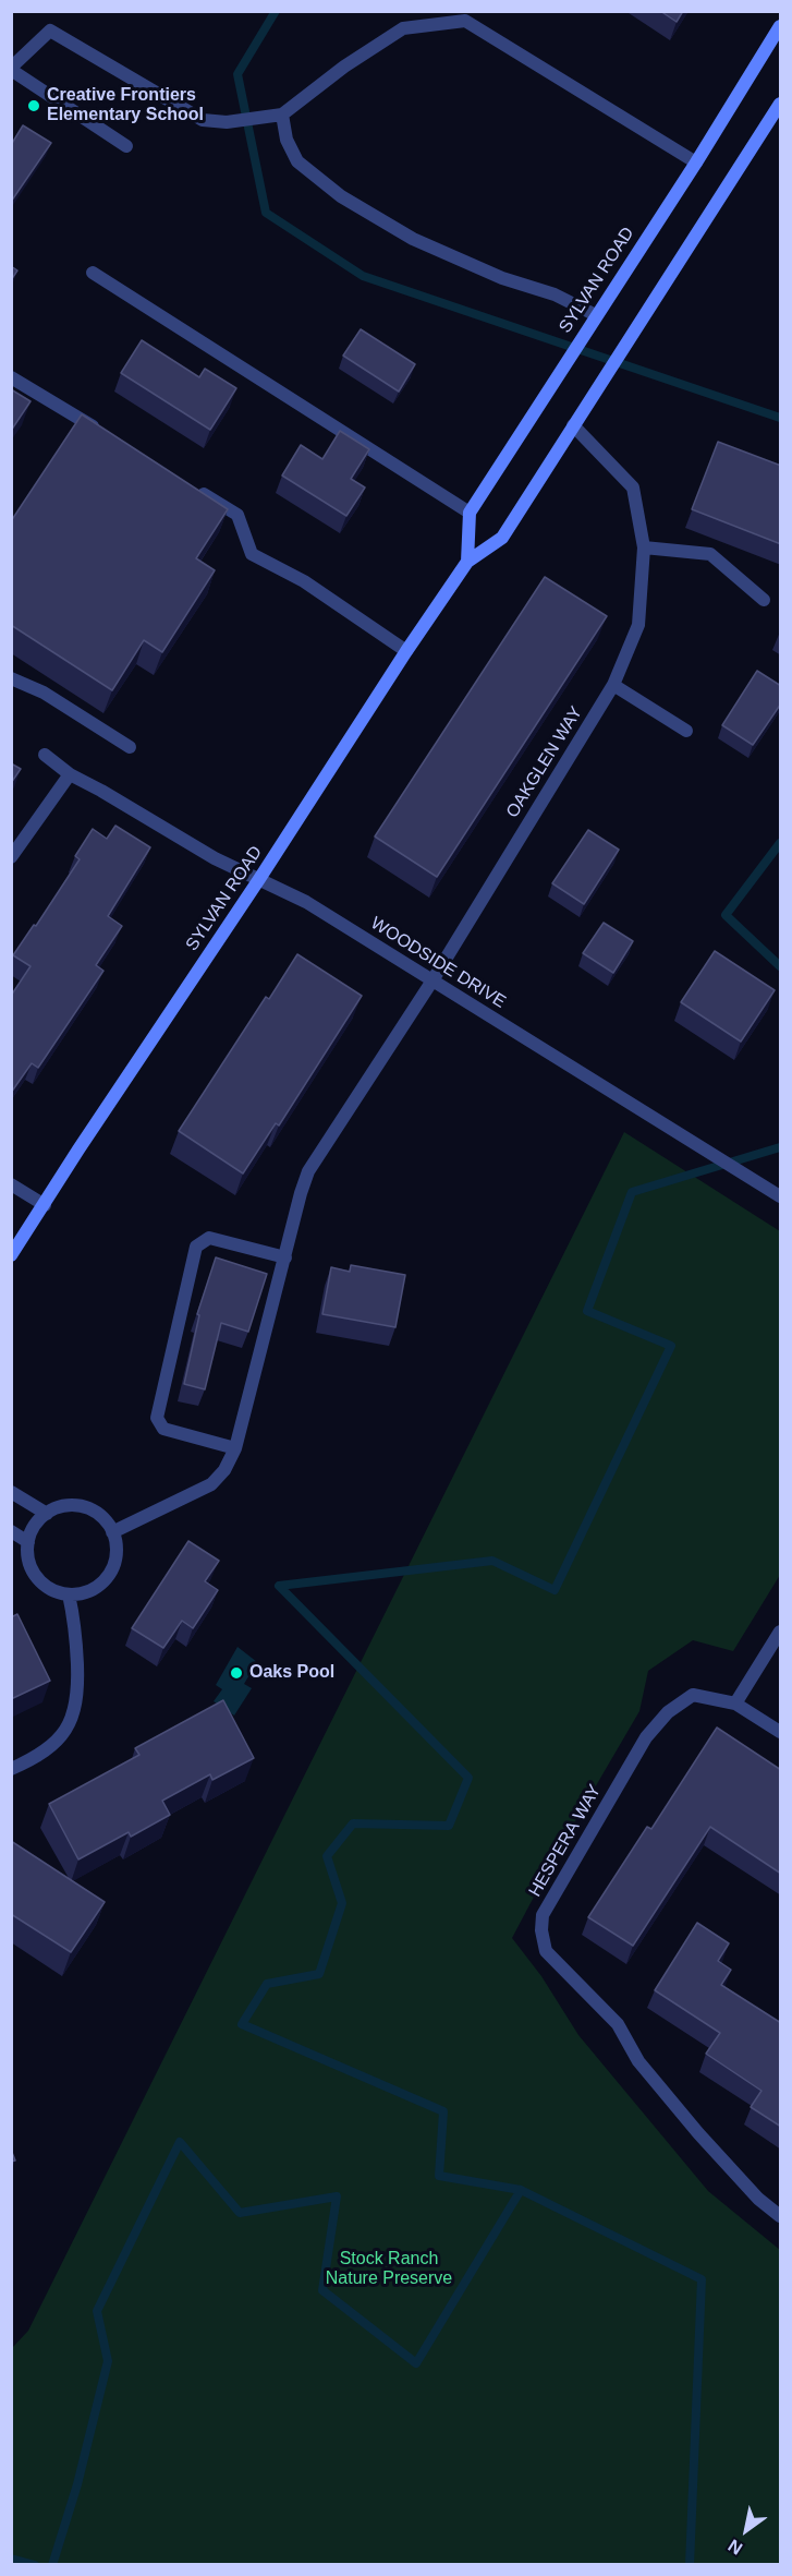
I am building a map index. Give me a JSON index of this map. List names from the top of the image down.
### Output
{
  "streets": {
    "main road": ["SYLVAN ROAD"],
    "street": ["OAKGLEN WAY", "WOODSIDE DRIVE", "HESPERA WAY"]
  },
  "crossings": [
    ["SYLVAN ROAD", "OAKGLEN WAY"],
    ["SYLVAN ROAD", "WOODSIDE DRIVE"],
    ["OAKGLEN WAY", "WOODSIDE DRIVE"]
  ],
  "parks": ["Stock Ranch Nature Preserve"],
  "places": ["Creative Frontiers Elementary School", "Oaks Pool"],
  "north": "bottom left"
}
